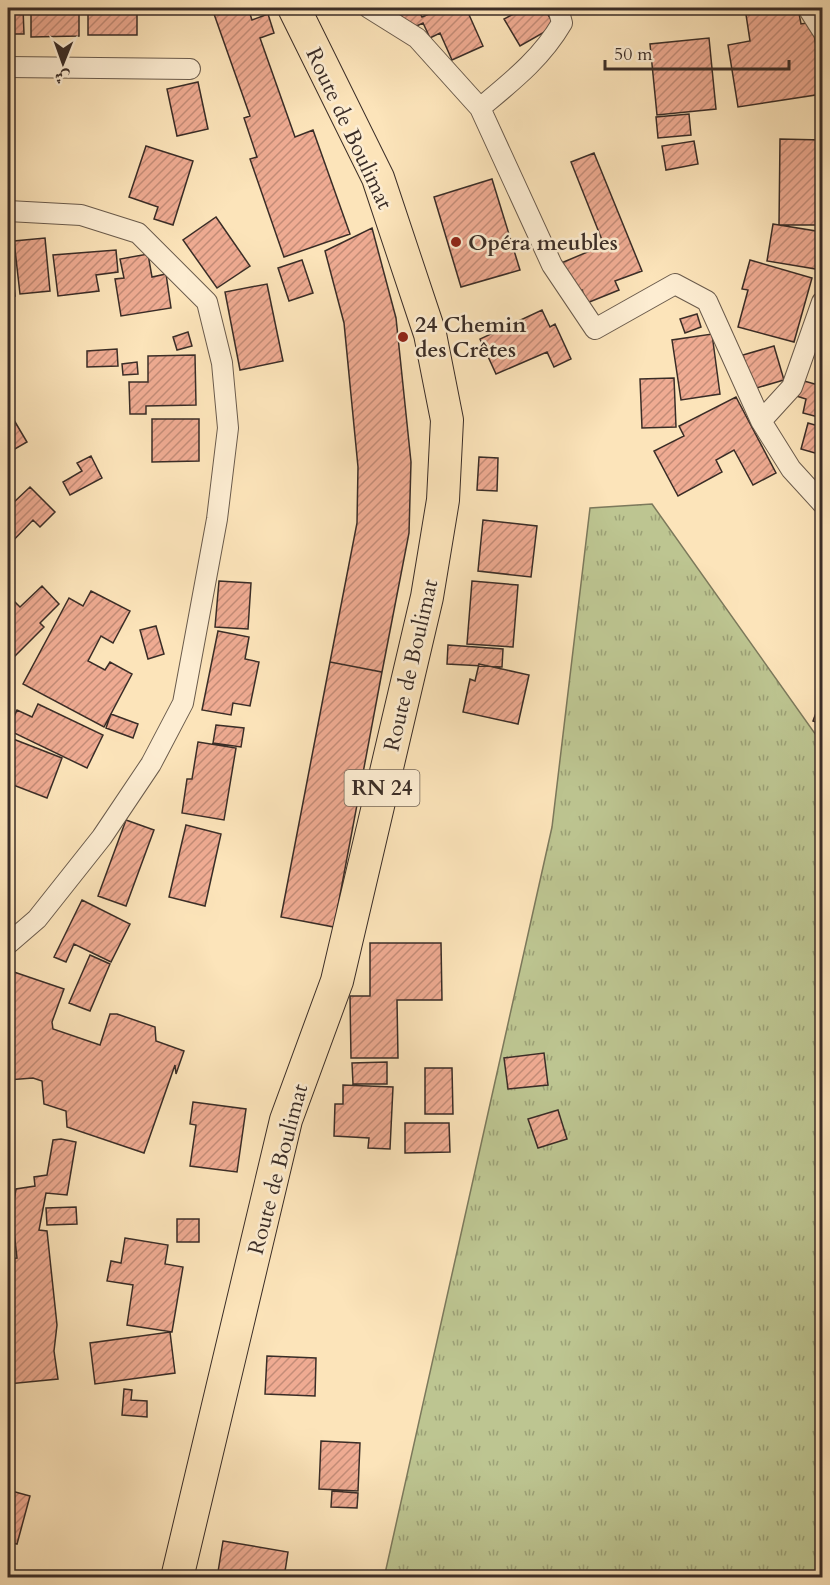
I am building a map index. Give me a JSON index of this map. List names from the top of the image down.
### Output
{
  "streets": {
    "main road": ["Route de Boulimat", "RN 24"]
  },
  "places": ["Opéra meubles", "24 Chemin des Crêtes"],
  "scale_bar": "50 m",
  "north": "bottom"
}
